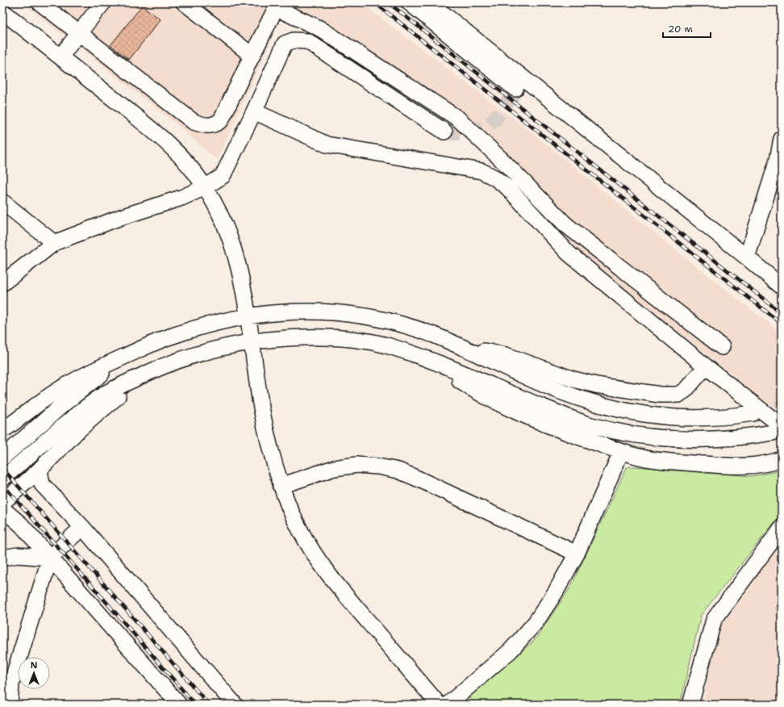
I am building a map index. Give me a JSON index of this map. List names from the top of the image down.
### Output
{
  "scale_bar": "20 m",
  "north": "top"
}
